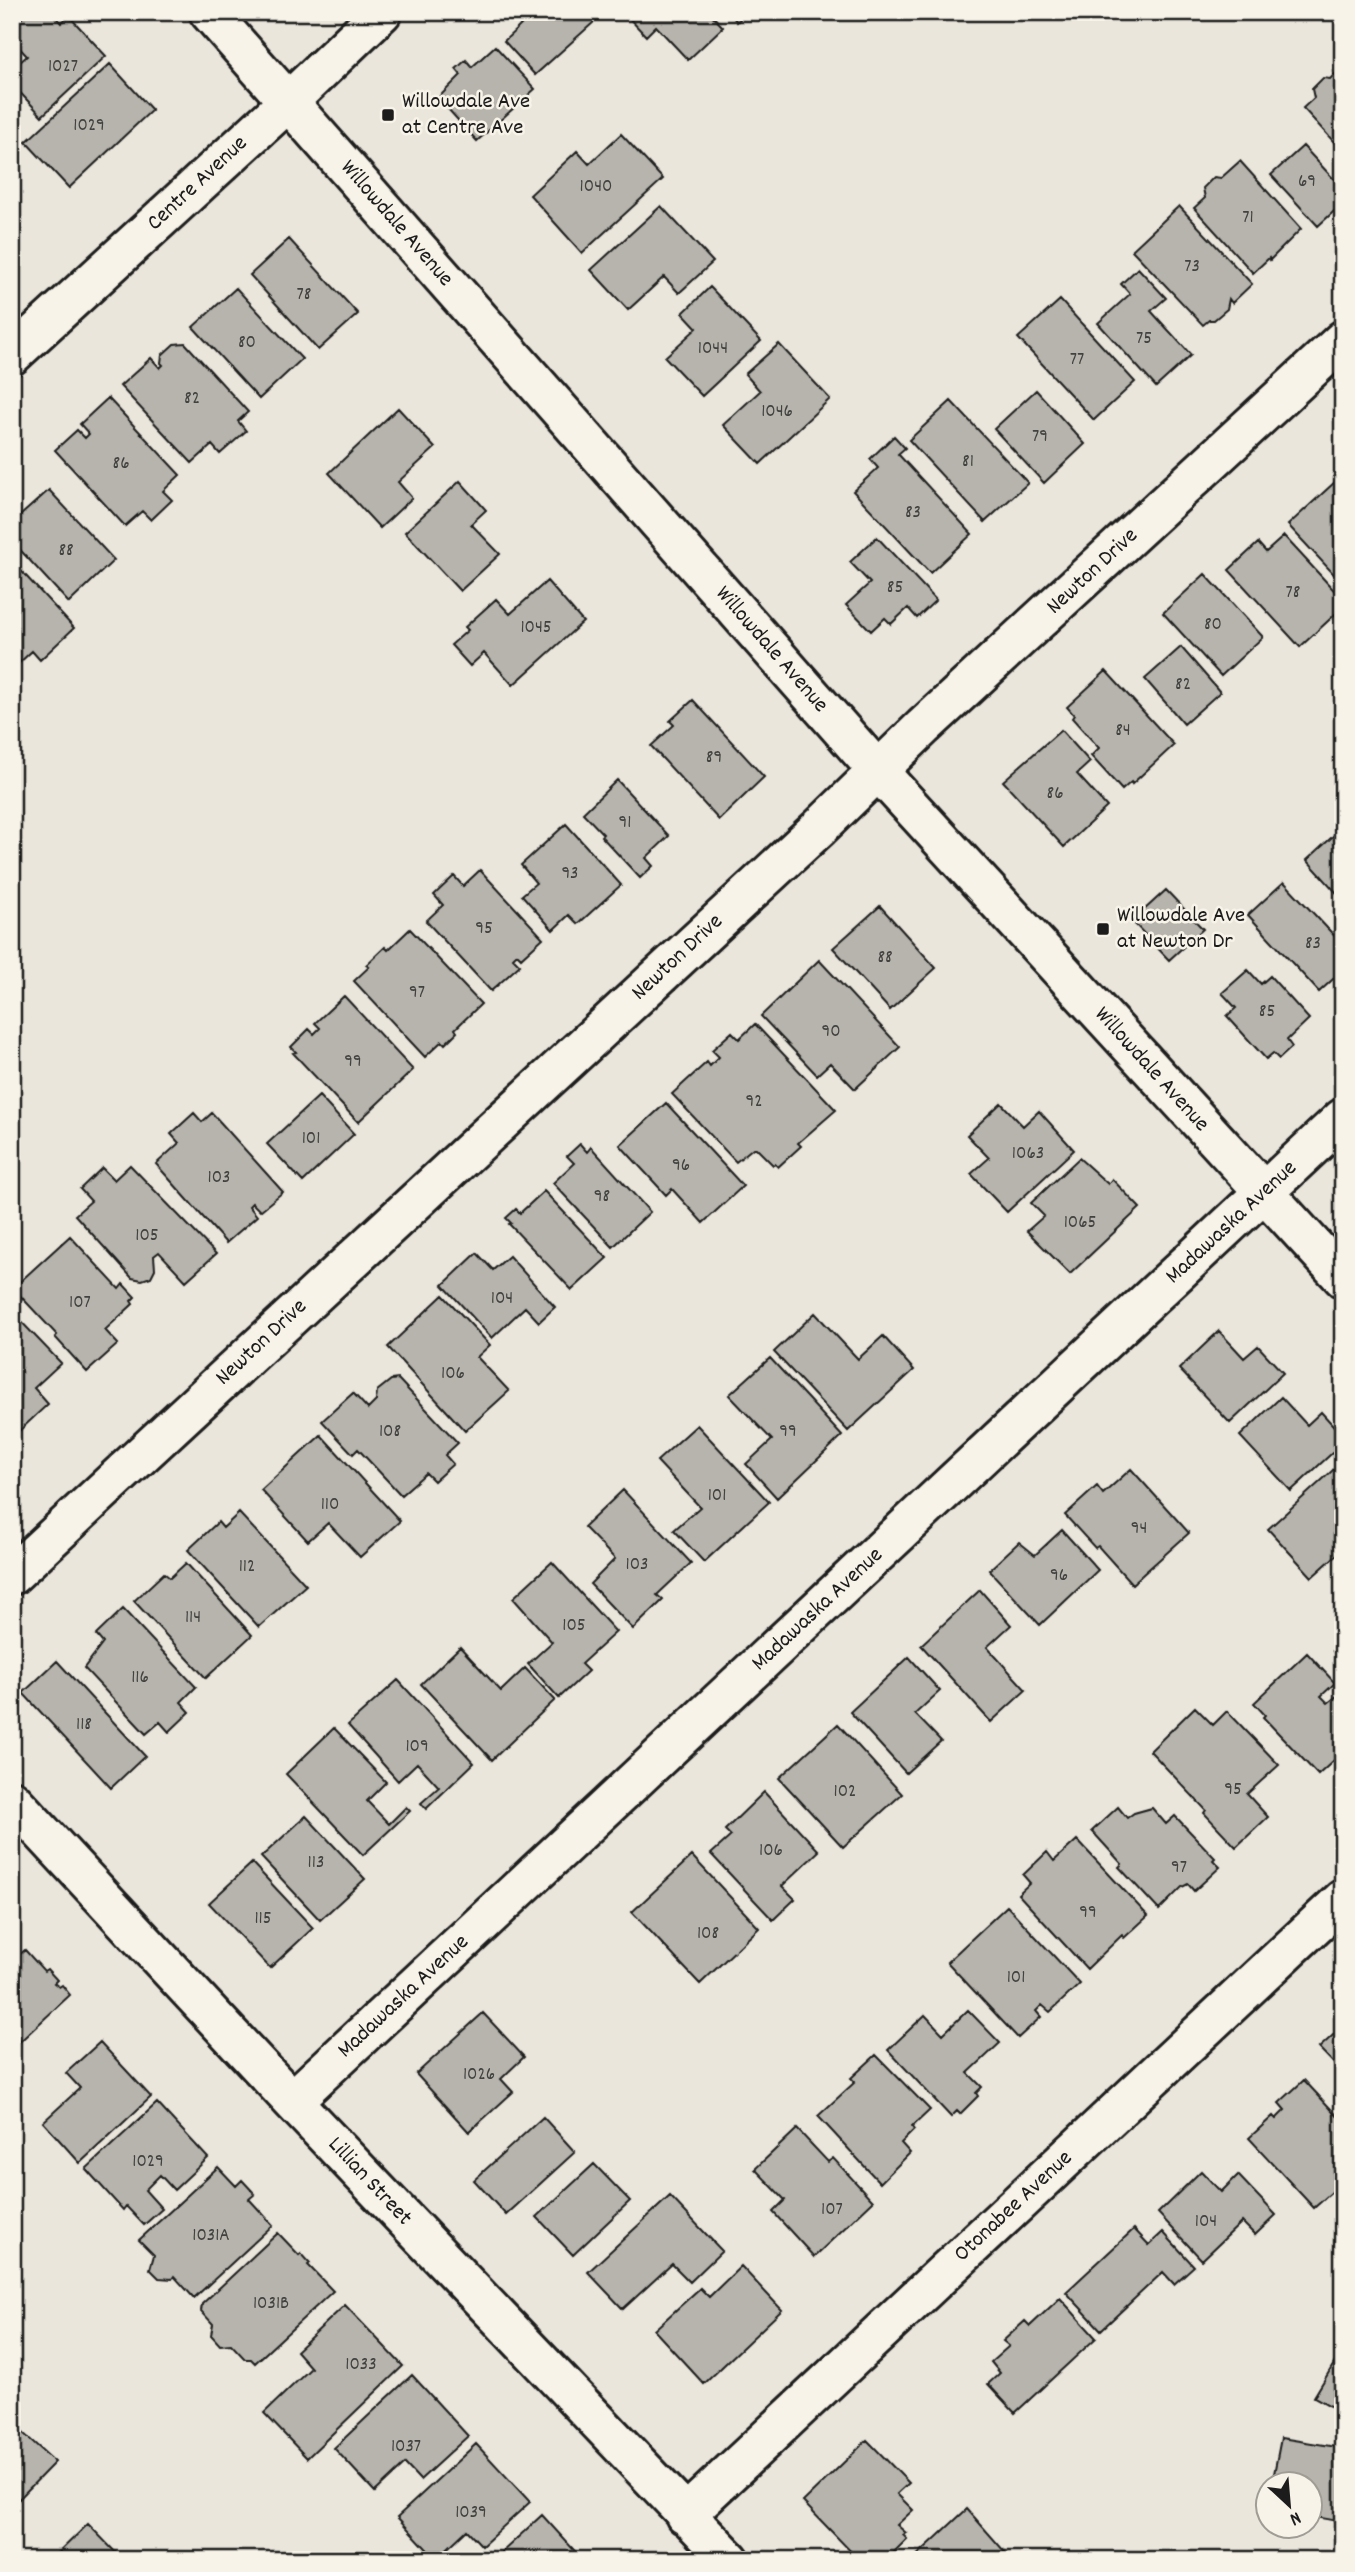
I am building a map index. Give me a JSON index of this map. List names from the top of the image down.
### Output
{
  "streets": {
    "street": [
      "Centre Avenue",
      "Willowdale Avenue",
      "Newton Drive",
      "Madawaska Avenue",
      "Lillian Street",
      "Otonabee Avenue"
    ]
  },
  "crossings": [
    ["Centre Avenue", "Willowdale Avenue"],
    ["Willowdale Avenue", "Newton Drive"],
    ["Willowdale Avenue", "Madawaska Avenue"],
    ["Madawaska Avenue", "Lillian Street"],
    ["Lillian Street", "Otonabee Avenue"]
  ],
  "places": {
    "transit": ["Willowdale Ave at Centre Ave", "Willowdale Ave at Newton Dr"]
  },
  "house_numbers": [
    "1027",
    "1029",
    "69",
    "1040",
    "71",
    "73",
    "78",
    "75",
    "80",
    "1044",
    "77",
    "82",
    "1046",
    "79",
    "81",
    "86",
    "83",
    "88",
    "85",
    "78",
    "80",
    "1045",
    "82",
    "84",
    "89",
    "86",
    "91",
    "93",
    "95",
    "83",
    "88",
    "97",
    "85",
    "90",
    "99",
    "92",
    "101",
    "1063",
    "96",
    "103",
    "98",
    "1065",
    "105",
    "104",
    "107",
    "106",
    "108",
    "99",
    "101",
    "110",
    "94",
    "103",
    "112",
    "96",
    "114",
    "105",
    "116",
    "118",
    "109",
    "95",
    "102",
    "106",
    "113",
    "97",
    "99",
    "115",
    "108",
    "101",
    "1026",
    "1029",
    "107",
    "104",
    "1031A",
    "1031B",
    "1033",
    "1037",
    "1039"
  ],
  "north": "bottom right"
}
